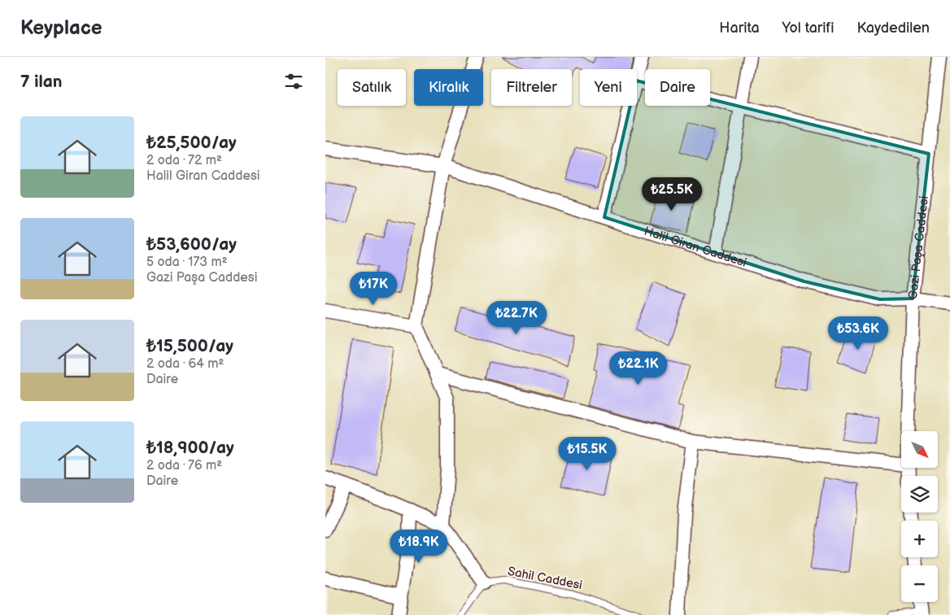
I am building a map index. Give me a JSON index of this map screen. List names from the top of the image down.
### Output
{
  "streets": {
    "street": ["Halil Giran Caddesi", "Gazi Paşa Caddesi"],
    "lane": ["Sahil Caddesi"]
  },
  "crossings": [
    ["Halil Giran Caddesi", "Gazi Paşa Caddesi"]
  ],
  "north": "bottom right",
  "page": {
    "header": "Keyplace",
    "nav": ["Harita", "Yol tarifi", "Kaydedilen"],
    "heading": "7 ilan",
    "chip": [
      "Satılık",
      "Kiralık",
      "Filtreler",
      "Yeni",
      "Daire"
    ],
    "list": [
      {
        "name": "₺25,500/ay",
        "note": "2 oda · 72 m² · Halil Giran Caddesi"
      },
      {
        "name": "₺53,600/ay",
        "note": "5 oda · 173 m² · Gazi Paşa Caddesi"
      },
      {
        "name": "₺15,500/ay",
        "note": "2 oda · 64 m² · Daire"
      },
      {
        "name": "₺18,900/ay",
        "note": "2 oda · 76 m² · Daire"
      }
    ],
    "price": [
      "₺25.5K",
      "₺17K",
      "₺22.7K",
      "₺53.6K",
      "₺22.1K",
      "₺15.5K",
      "₺18.9K"
    ],
    "map_buttons": ["+", "−"]
  }
}
